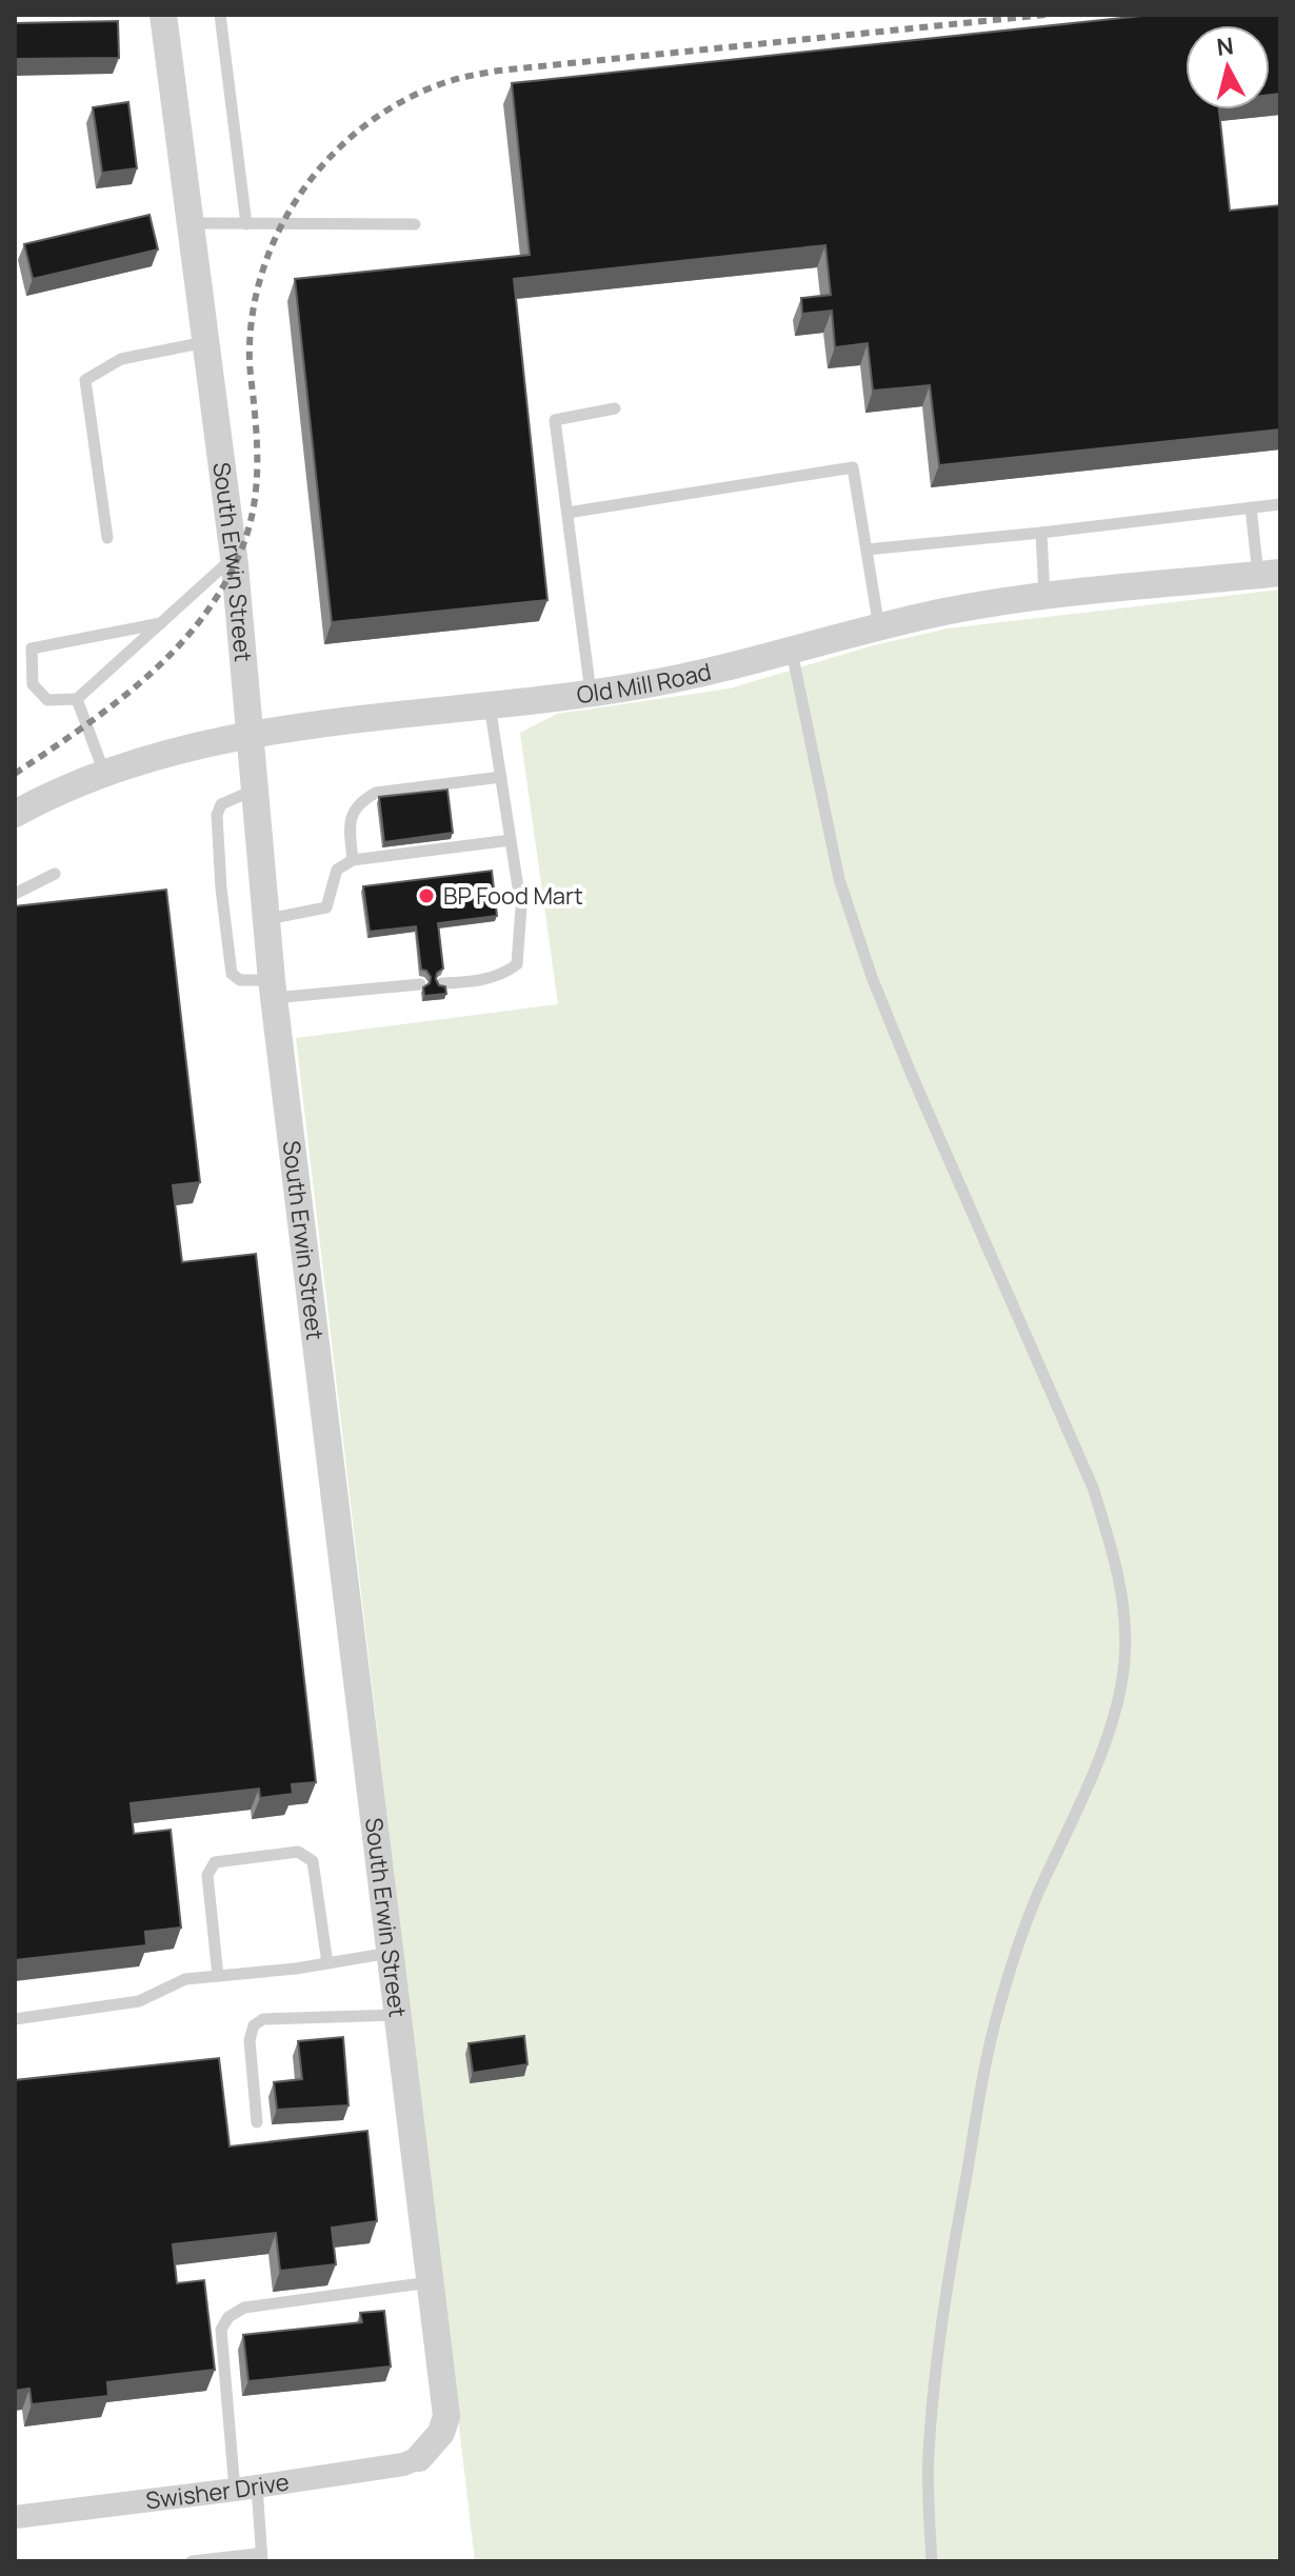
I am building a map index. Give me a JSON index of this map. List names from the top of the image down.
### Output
{
  "streets": {
    "street": ["South Erwin Street", "Old Mill Road", "Swisher Drive"]
  },
  "crossings": [
    ["South Erwin Street", "Old Mill Road"],
    ["South Erwin Street", "Swisher Drive"]
  ],
  "places": ["BP Food Mart"],
  "north": "top"
}
